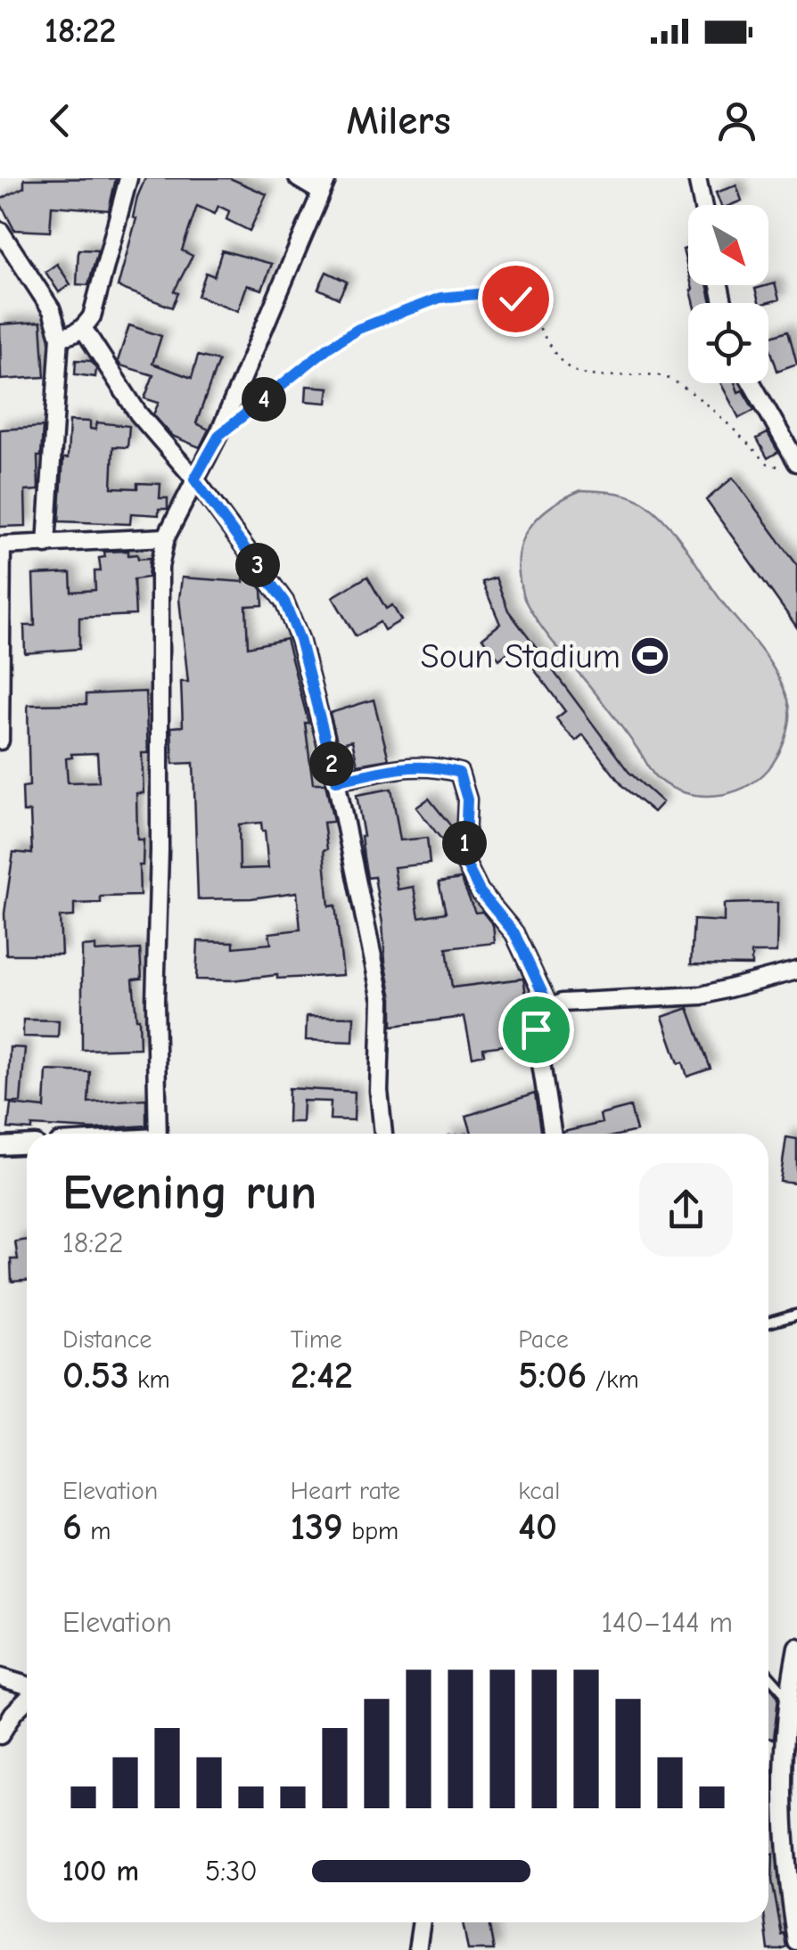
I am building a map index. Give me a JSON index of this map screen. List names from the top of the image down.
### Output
{
  "places": {
    "sports": ["Soun Stadium"]
  },
  "north": "bottom right",
  "page": {
    "status": "18:22",
    "header": "Milers",
    "pins": [
      "4",
      "3",
      "2",
      "1"
    ],
    "heading": ["Evening run", "18:22"],
    "stats": [
      ["Distance", "0.53 km"],
      ["Time", "2:42"],
      ["Pace", "5:06 /km"],
      ["Elevation", "6 m"],
      ["Heart rate", "139 bpm"],
      ["kcal", "40"]
    ],
    "chart": ["Elevation", "140–144 m"],
    "list": [
      {
        "name": "100 m",
        "note": "5:30"
      }
    ]
  }
}
